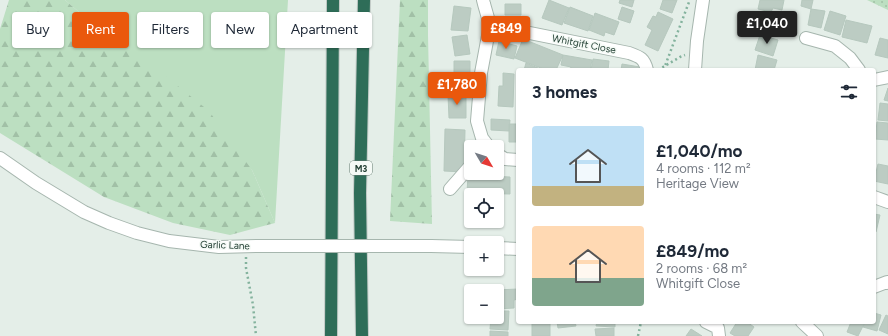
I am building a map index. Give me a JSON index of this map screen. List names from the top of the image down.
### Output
{
  "streets": {
    "highway": ["M3"],
    "street": ["Whitgift Close", "Garlic Lane"]
  },
  "north": "bottom right",
  "page": {
    "price": ["£1,040", "£849", "£1,780"],
    "chip": [
      "Buy",
      "Rent",
      "Filters",
      "New",
      "Apartment"
    ],
    "heading": "3 homes",
    "list": [
      {
        "name": "£1,040/mo",
        "note": "4 rooms · 112 m² · Heritage View"
      },
      {
        "name": "£849/mo",
        "note": "2 rooms · 68 m² · Whitgift Close"
      }
    ],
    "map_buttons": ["+", "−"]
  }
}
